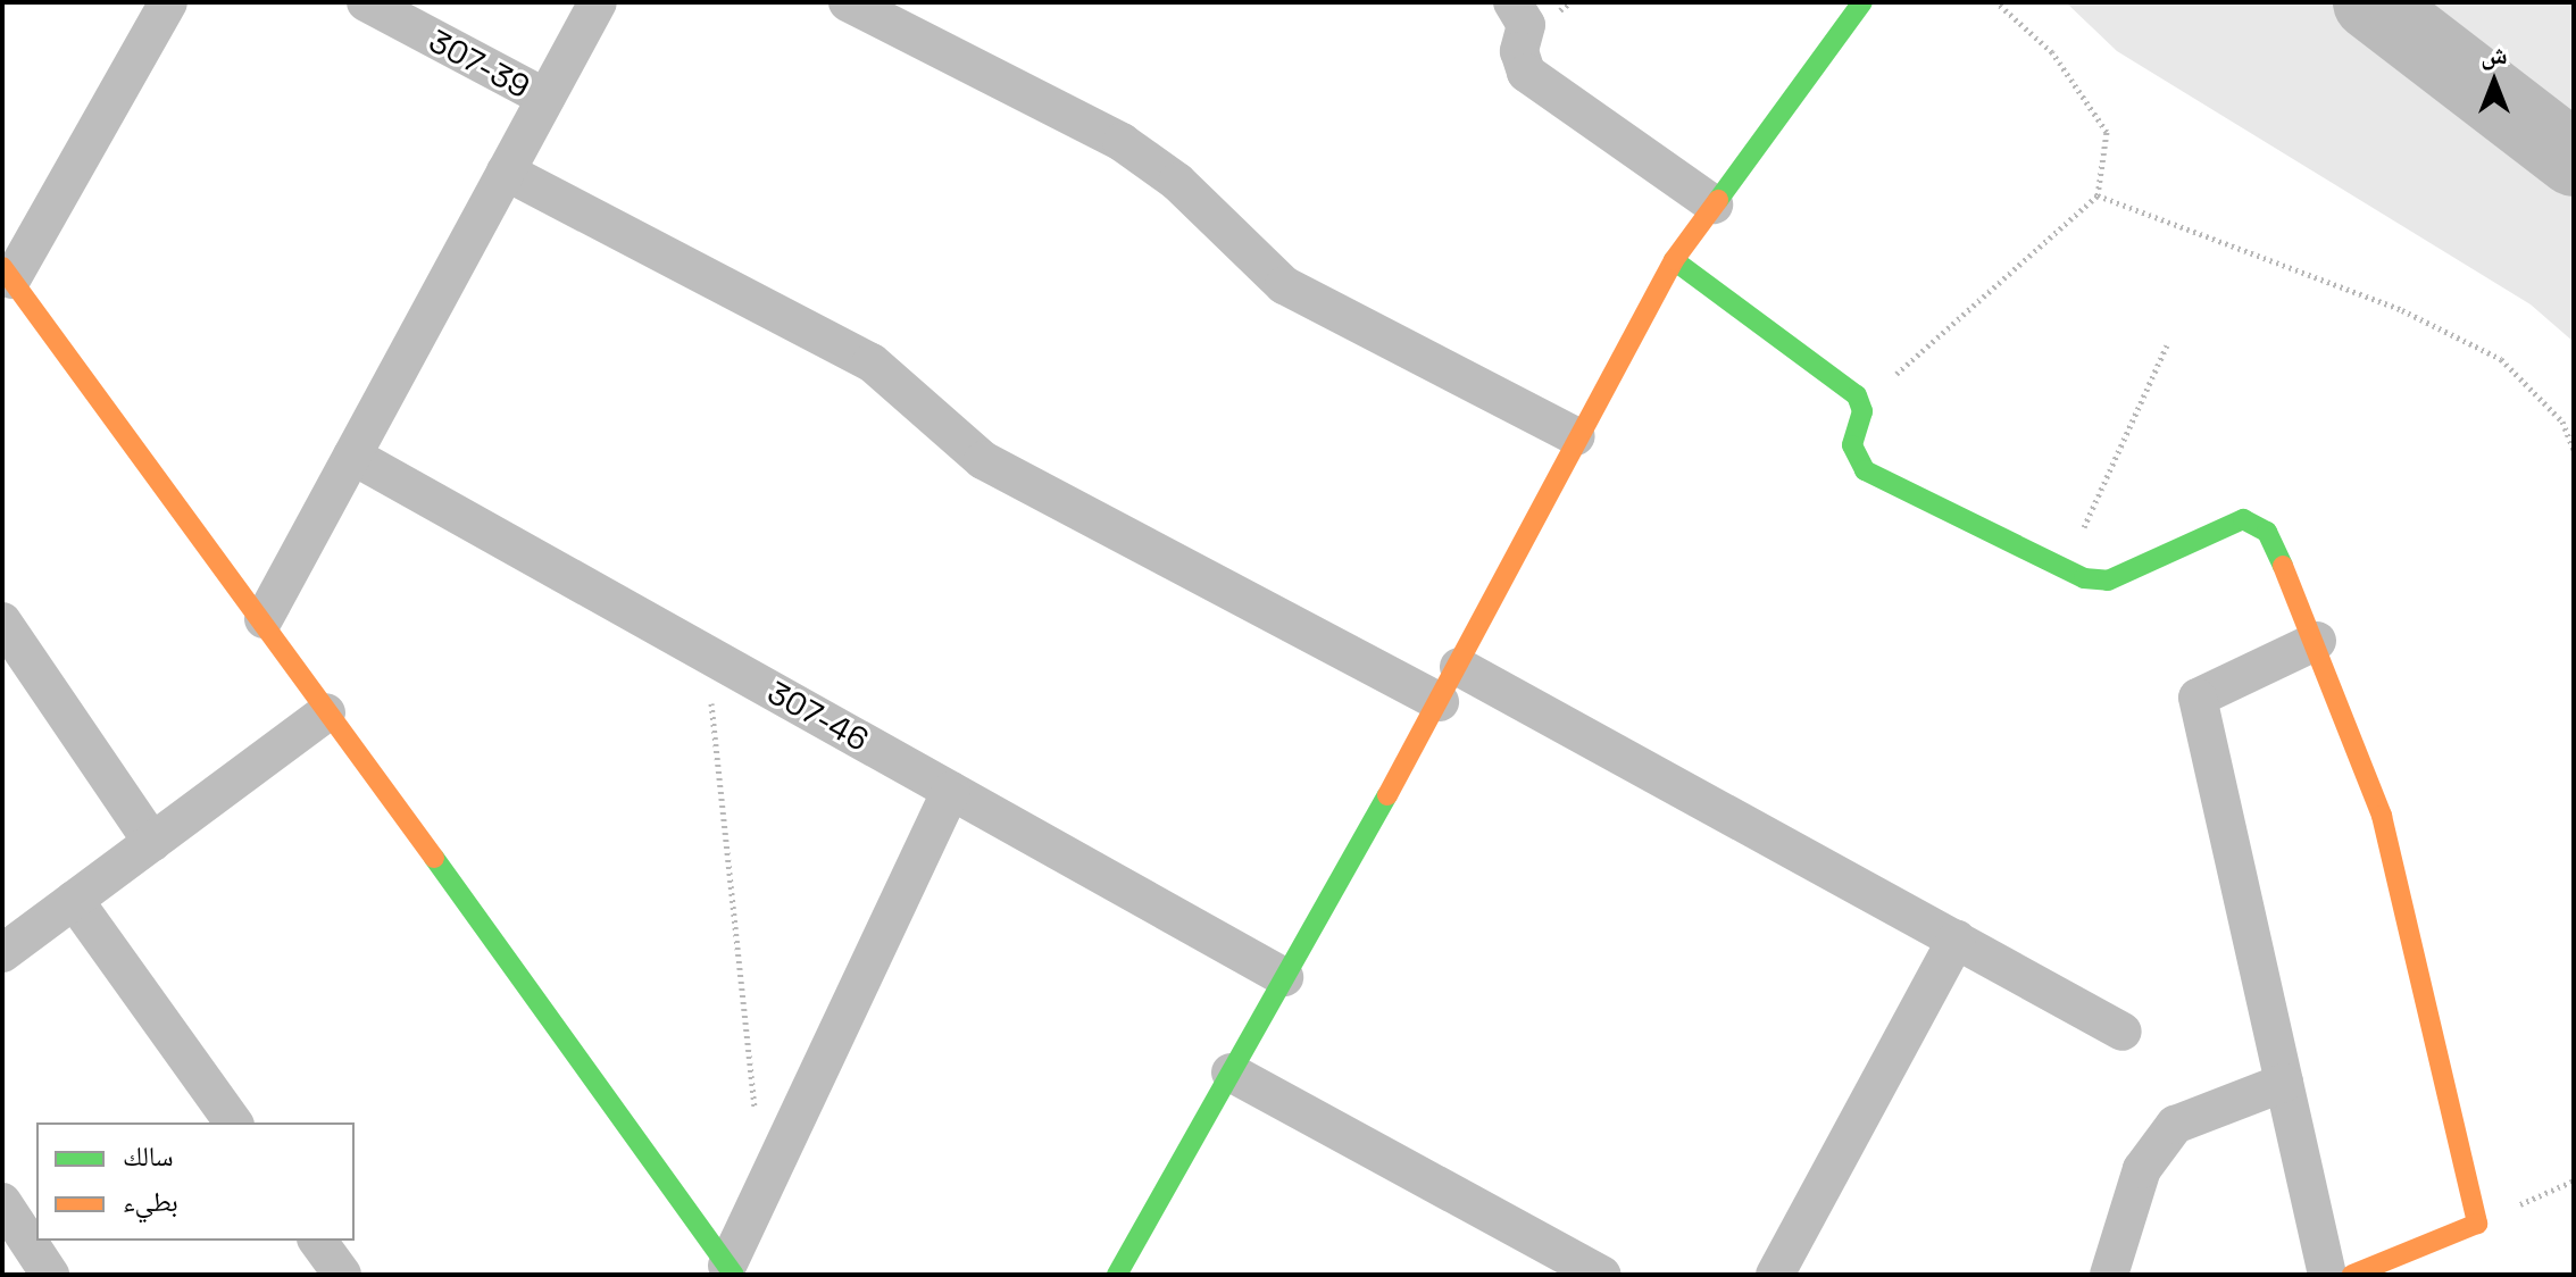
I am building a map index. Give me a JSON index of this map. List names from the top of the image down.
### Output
{
  "streets": {
    "street": ["307-39", "307-46"]
  },
  "legend": ["سالك", "بطيء"],
  "north": "top"
}
